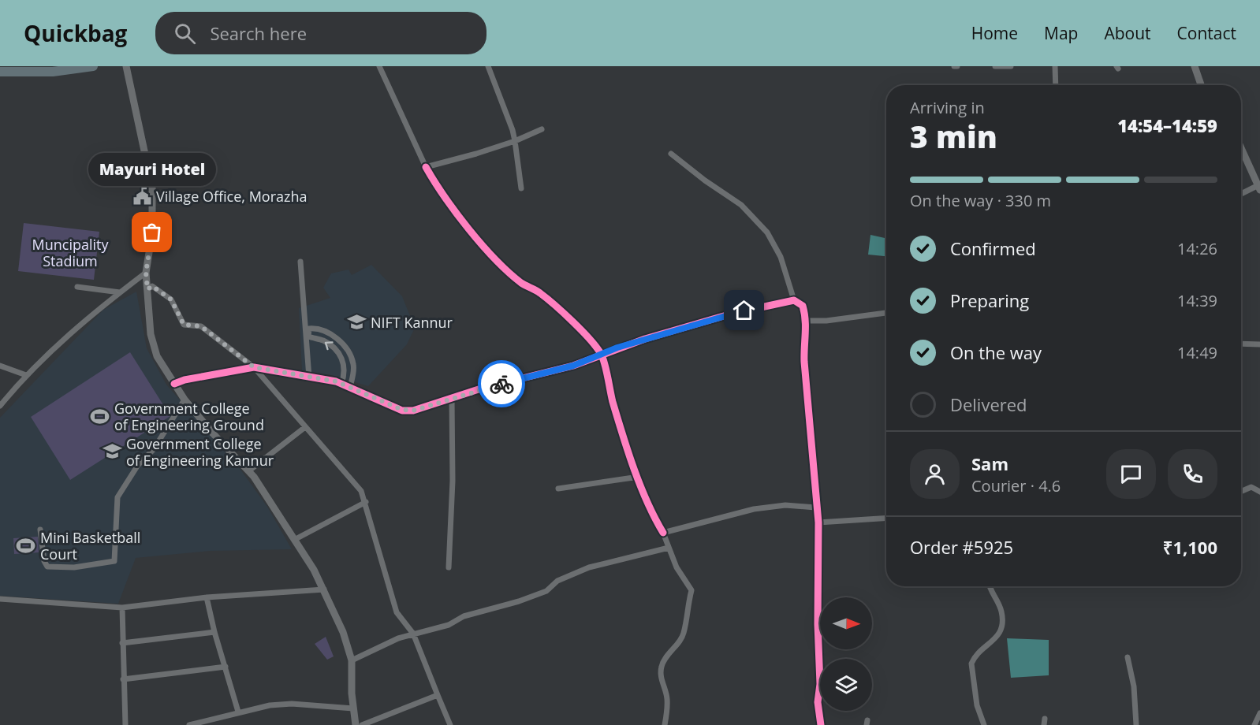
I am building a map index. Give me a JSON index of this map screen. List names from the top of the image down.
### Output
{
  "parks": ["Muncipality Stadium"],
  "places": {
    "public building": ["Village Office, Morazha"],
    "other": ["Mayuri Hotel"],
    "school or university": ["NIFT Kannur", "Government College of Engineering Kannur"],
    "sports": ["Government College of Engineering Ground", "Mini Basketball Court"]
  },
  "north": "right",
  "page": {
    "header": "Quickbag",
    "search": "Search here",
    "nav": [
      "Home",
      "Map",
      "About",
      "Contact"
    ],
    "heading": ["3 min", "Arriving in", "14:54–14:59"],
    "panel": [
      "Sam",
      "Courier · 4.6",
      "Order #5925",
      "₹1,100"
    ],
    "bubble": "Mayuri Hotel",
    "bar": "On the way · 330 m",
    "list": [
      ["Confirmed", "14:26"],
      ["Preparing", "14:39"],
      ["On the way", "14:49"],
      "Delivered"
    ]
  }
}
